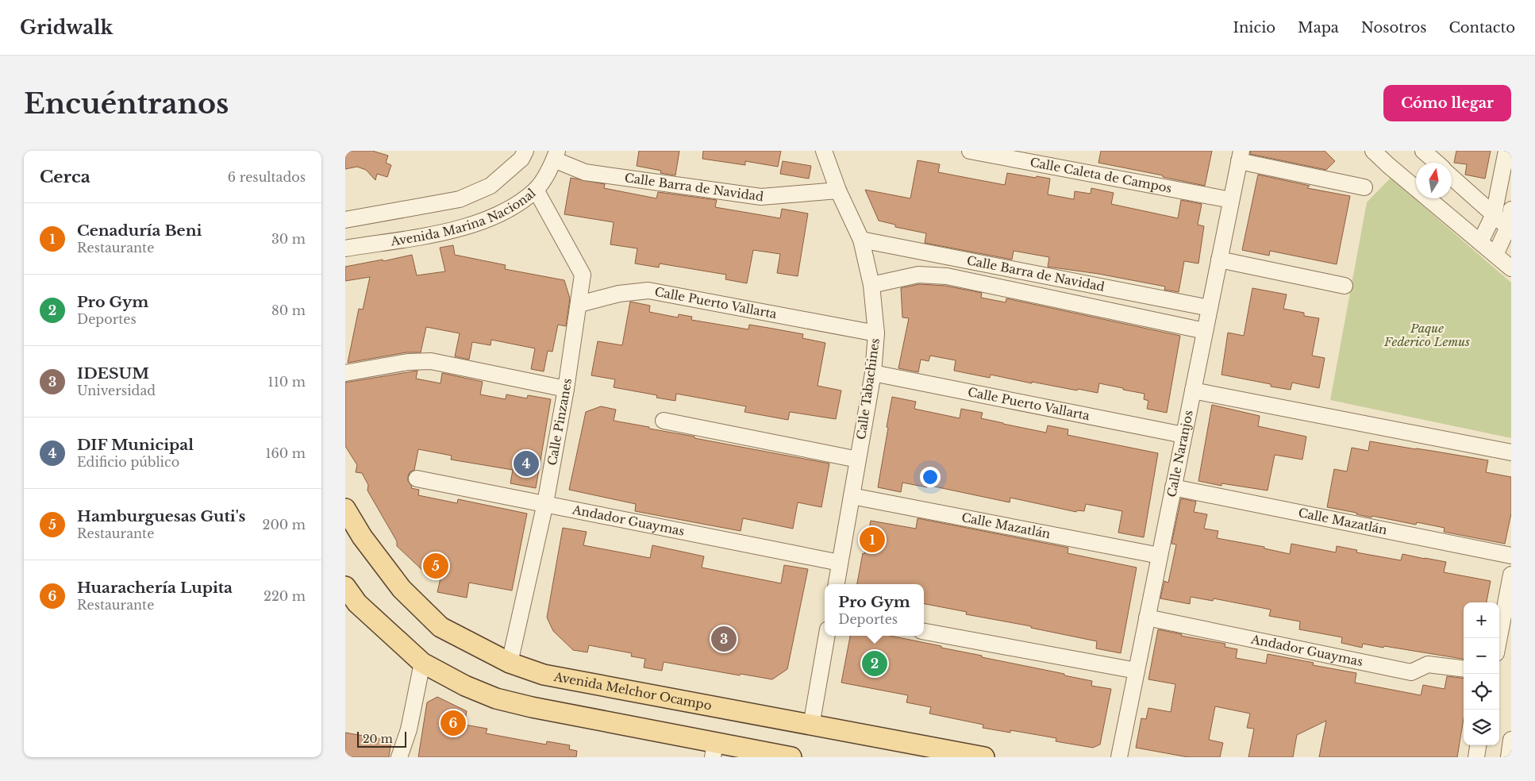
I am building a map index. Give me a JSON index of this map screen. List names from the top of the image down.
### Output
{
  "streets": {
    "main road": ["Avenida Melchor Ocampo"],
    "street": [
      "Calle Caleta de Campos",
      "Calle Barra de Navidad",
      "Avenida Marina Nacional",
      "Calle Puerto Vallarta",
      "Calle Tabachines",
      "Calle Pinzanes",
      "Calle Naranjos",
      "Andador Guaymas",
      "Calle Mazatlán"
    ]
  },
  "crossings": [
    ["Calle Caleta de Campos", "Calle Naranjos"],
    ["Calle Barra de Navidad", "Avenida Marina Nacional"],
    ["Calle Barra de Navidad", "Calle Tabachines"],
    ["Calle Barra de Navidad", "Calle Naranjos"],
    ["Avenida Marina Nacional", "Calle Pinzanes"],
    ["Calle Puerto Vallarta", "Calle Tabachines"],
    ["Calle Puerto Vallarta", "Calle Pinzanes"],
    ["Calle Puerto Vallarta", "Calle Naranjos"],
    ["Calle Tabachines", "Andador Guaymas"],
    ["Calle Tabachines", "Calle Mazatlán"],
    ["Calle Pinzanes", "Andador Guaymas"],
    ["Calle Pinzanes", "Avenida Melchor Ocampo"],
    ["Calle Naranjos", "Andador Guaymas"],
    ["Calle Naranjos", "Calle Mazatlán"]
  ],
  "parks": ["Paque Federico Lemus"],
  "scale_bar": "20 m",
  "north": "top",
  "page": {
    "header": "Gridwalk",
    "nav": [
      "Inicio",
      "Mapa",
      "Nosotros",
      "Contacto"
    ],
    "buttons": "Cómo llegar",
    "title": "Encuéntranos",
    "heading": ["Cerca", "6 resultados"],
    "list": [
      {
        "mark": "1",
        "name": "Cenaduría Beni",
        "note": "Restaurante",
        "value": "30 m"
      },
      {
        "mark": "2",
        "name": "Pro Gym",
        "note": "Deportes",
        "value": "80 m"
      },
      {
        "mark": "3",
        "name": "IDESUM",
        "note": "Universidad",
        "value": "110 m"
      },
      {
        "mark": "4",
        "name": "DIF Municipal",
        "note": "Edificio público",
        "value": "160 m"
      },
      {
        "mark": "5",
        "name": "Hamburguesas Guti's",
        "note": "Restaurante",
        "value": "200 m"
      },
      {
        "mark": "6",
        "name": "Huarachería Lupita",
        "note": "Restaurante",
        "value": "220 m"
      }
    ],
    "pins": [
      "4",
      "1",
      "5",
      "3",
      "2",
      "6"
    ],
    "popup": ["Pro Gym", "Deportes"],
    "map_buttons": ["+", "−"],
    "scale": "20 m"
  }
}
